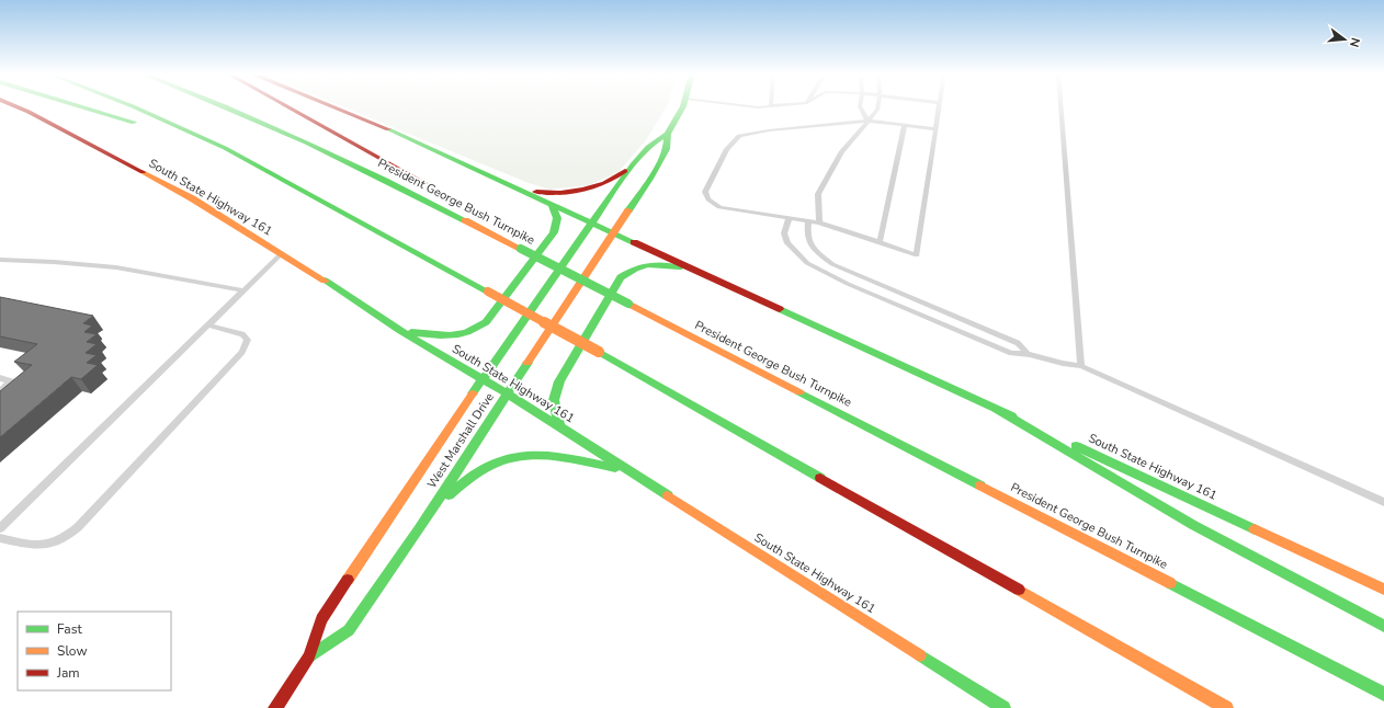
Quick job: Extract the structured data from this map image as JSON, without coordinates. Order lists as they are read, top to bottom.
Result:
{
  "streets": {
    "main road": ["South State Highway 161", "President George Bush Turnpike", "West Marshall Drive"]
  },
  "crossings": [
    ["South State Highway 161", "West Marshall Drive"]
  ],
  "legend": ["Fast", "Slow", "Jam"],
  "north": "right"
}
